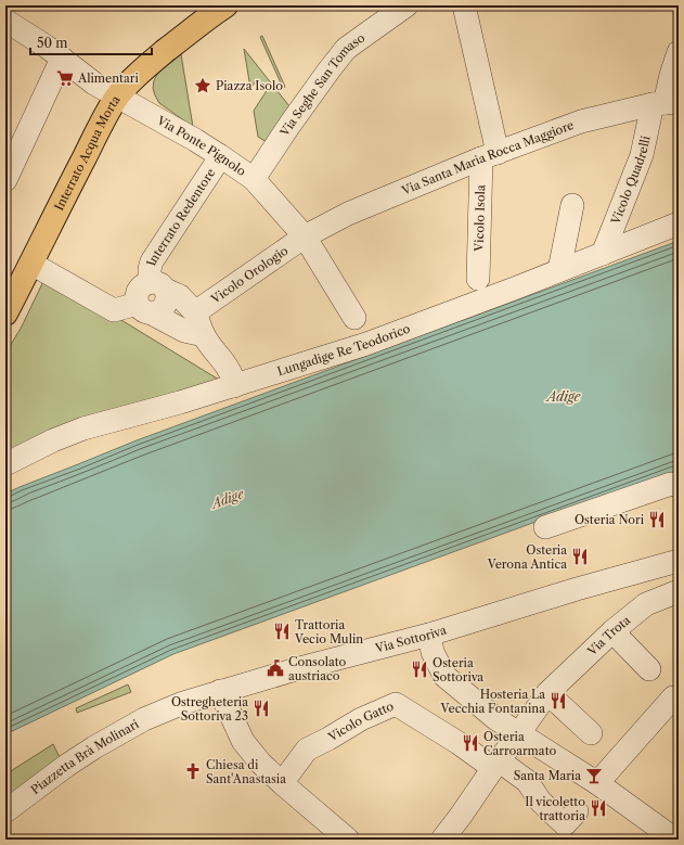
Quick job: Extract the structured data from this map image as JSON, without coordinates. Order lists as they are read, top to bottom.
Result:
{
  "streets": {
    "main road": ["Interrato Acqua Morta"],
    "street": [
      "Via Seghe San Tomaso",
      "Via Ponte Pignolo",
      "Via Santa Maria Rocca Maggiore",
      "Vicolo Quadrelli",
      "Interrato Redentore",
      "Vicolo Isola",
      "Vicolo Orologio",
      "Lungadige Re Teodorico",
      "Via Trota",
      "Via Sottoriva",
      "Vicolo Gatto",
      "Piazzetta Brà Molinari"
    ]
  },
  "crossings": [
    ["Via Seghe San Tomaso", "Via Ponte Pignolo"],
    ["Via Ponte Pignolo", "Interrato Acqua Morta"],
    ["Via Ponte Pignolo", "Via Santa Maria Rocca Maggiore"],
    ["Via Ponte Pignolo", "Interrato Redentore"],
    ["Via Ponte Pignolo", "Vicolo Orologio"],
    ["Via Santa Maria Rocca Maggiore", "Vicolo Quadrelli"],
    ["Via Santa Maria Rocca Maggiore", "Vicolo Isola"],
    ["Via Santa Maria Rocca Maggiore", "Vicolo Orologio"],
    ["Vicolo Quadrelli", "Lungadige Re Teodorico"],
    ["Via Trota", "Vicolo Gatto"],
    ["Via Sottoriva", "Piazzetta Brà Molinari"]
  ],
  "water": ["Adige"],
  "places": {
    "supermarket": ["Alimentari"],
    "place": ["Piazza Isolo"],
    "restaurant": [
      "Osteria Nori",
      "Osteria Verona Antica",
      "Trattoria Vecio Mulin",
      "Osteria Sottoriva",
      "Hosteria La Vecchia Fontanina",
      "Ostregheteria Sottoriva 23",
      "Osteria Carroarmato",
      "Il vicoletto trattoria"
    ],
    "public building": ["Consolato austriaco"],
    "church": ["Chiesa di Sant'Anastasia"],
    "bar": ["Santa Maria"]
  },
  "scale_bar": "50 m"
}
